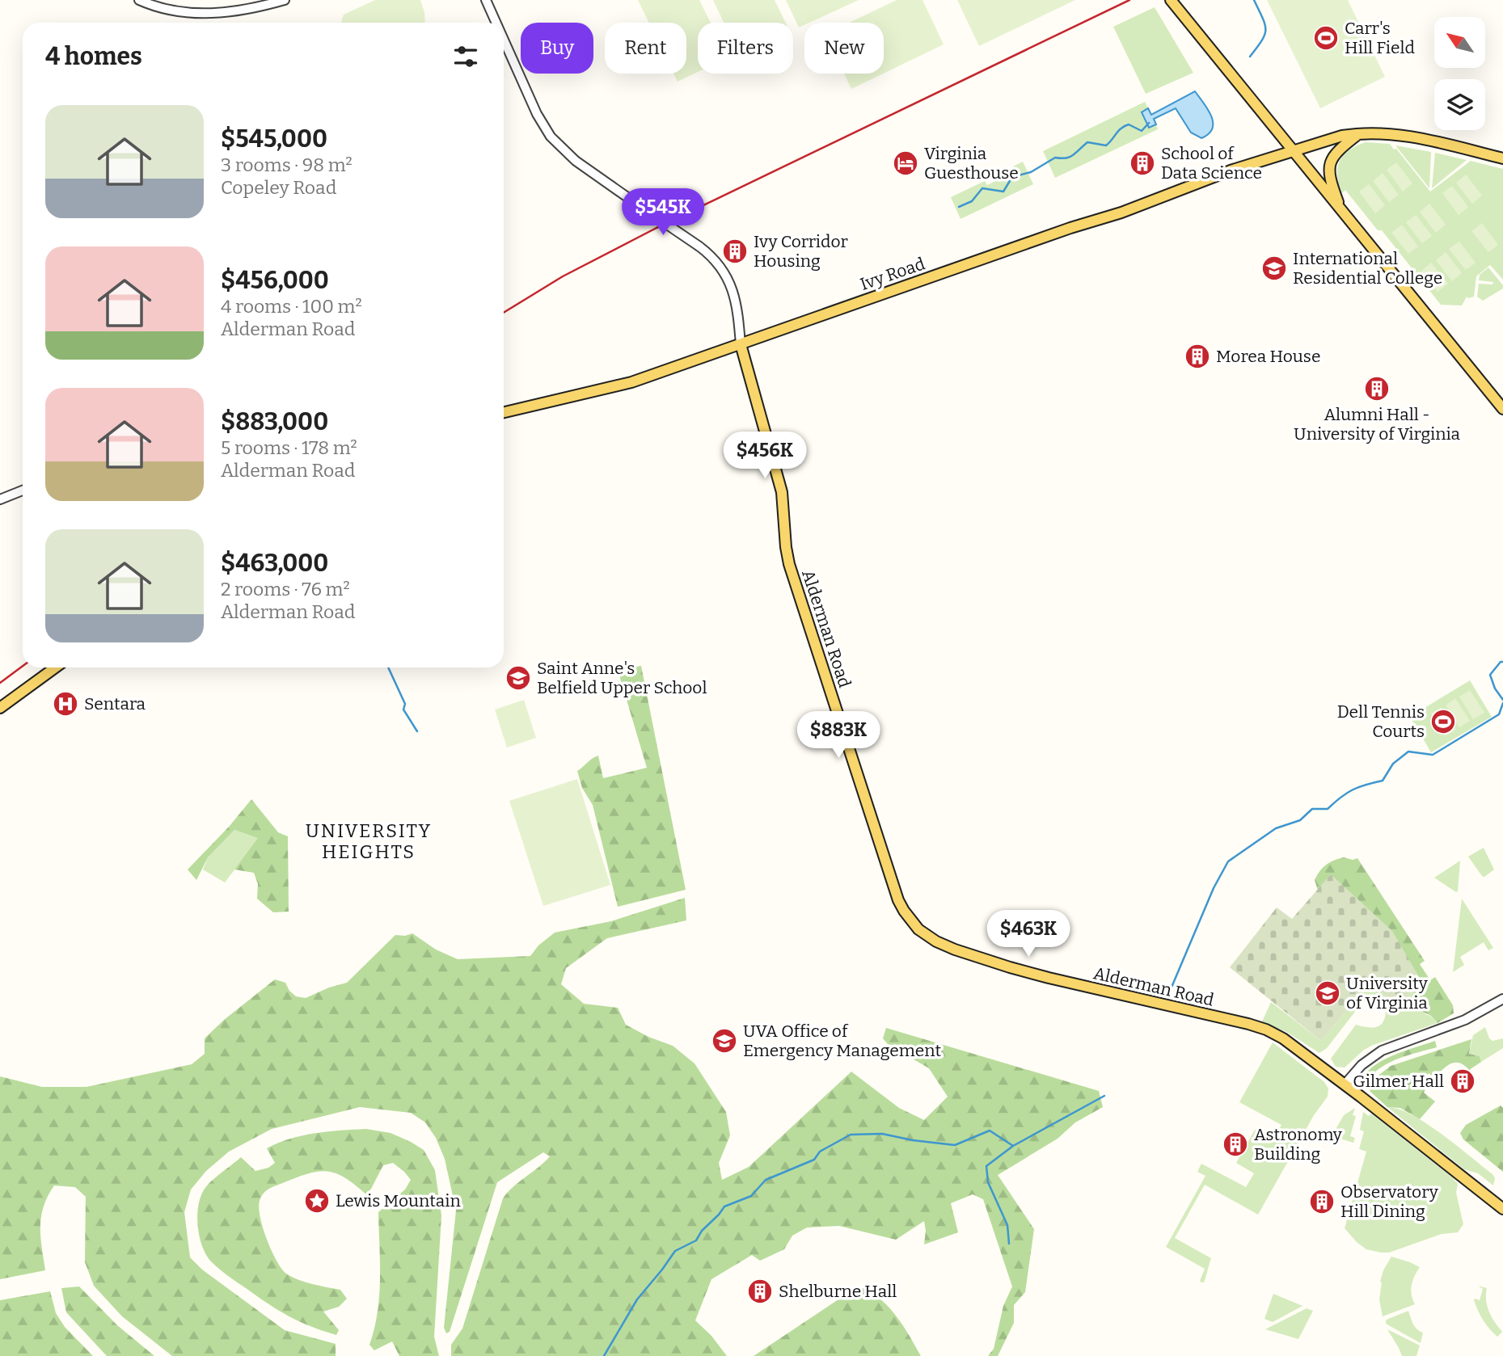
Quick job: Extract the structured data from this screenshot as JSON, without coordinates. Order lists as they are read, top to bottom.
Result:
{
  "streets": {
    "main road": ["Ivy Road", "Alderman Road"]
  },
  "crossings": [
    ["Ivy Road", "Alderman Road"]
  ],
  "districts": ["UNIVERSITY HEIGHTS"],
  "places": {
    "sports": ["Carr's Hill Field", "Dell Tennis Courts"],
    "hotel": ["Virginia Guesthouse"],
    "building": [
      "School of Data Science",
      "Ivy Corridor Housing",
      "Morea House",
      "Alumni Hall - University of Virginia",
      "Gilmer Hall",
      "Astronomy Building",
      "Observatory Hill Dining",
      "Shelburne Hall"
    ],
    "school or university": [
      "International Residential College",
      "Saint Anne's Belfield Upper School",
      "University of Virginia",
      "UVA Office of Emergency Management"
    ],
    "hospital": ["Sentara"],
    "place": ["Lewis Mountain"]
  },
  "north": "top left",
  "page": {
    "chip": [
      "Buy",
      "Rent",
      "Filters",
      "New"
    ],
    "heading": "4 homes",
    "list": [
      {
        "name": "$545,000",
        "note": "3 rooms · 98 m² · Copeley Road"
      },
      {
        "name": "$456,000",
        "note": "4 rooms · 100 m² · Alderman Road"
      },
      {
        "name": "$883,000",
        "note": "5 rooms · 178 m² · Alderman Road"
      },
      {
        "name": "$463,000",
        "note": "2 rooms · 76 m² · Alderman Road"
      }
    ],
    "price": [
      "$545K",
      "$456K",
      "$883K",
      "$463K"
    ]
  }
}
